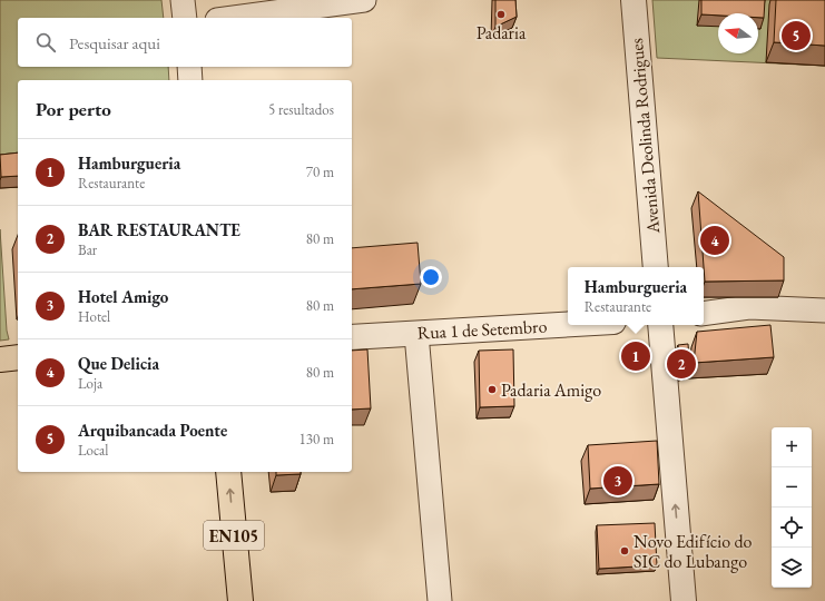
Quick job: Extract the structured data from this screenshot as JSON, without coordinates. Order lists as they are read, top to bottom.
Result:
{
  "streets": {
    "main road": ["EN105"],
    "street": ["Avenida Deolinda Rodrigues", "Rua 1 de Setembro"]
  },
  "places": ["Padaria", "Padaria Amigo", "Novo Edifício do SIC do Lubango"],
  "north": "left",
  "page": {
    "search": "Pesquisar aqui",
    "pins": [
      "5",
      "4",
      "1",
      "2",
      "3"
    ],
    "heading": ["Por perto", "5 resultados"],
    "list": [
      {
        "mark": "1",
        "name": "Hamburgueria",
        "note": "Restaurante",
        "value": "70 m"
      },
      {
        "mark": "2",
        "name": "BAR RESTAURANTE",
        "note": "Bar",
        "value": "80 m"
      },
      {
        "mark": "3",
        "name": "Hotel Amigo",
        "note": "Hotel",
        "value": "80 m"
      },
      {
        "mark": "4",
        "name": "Que Delicia",
        "note": "Loja",
        "value": "80 m"
      },
      {
        "mark": "5",
        "name": "Arquibancada Poente",
        "note": "Local",
        "value": "130 m"
      }
    ],
    "popup": ["Hamburgueria", "Restaurante"],
    "map_buttons": ["+", "−"]
  }
}
